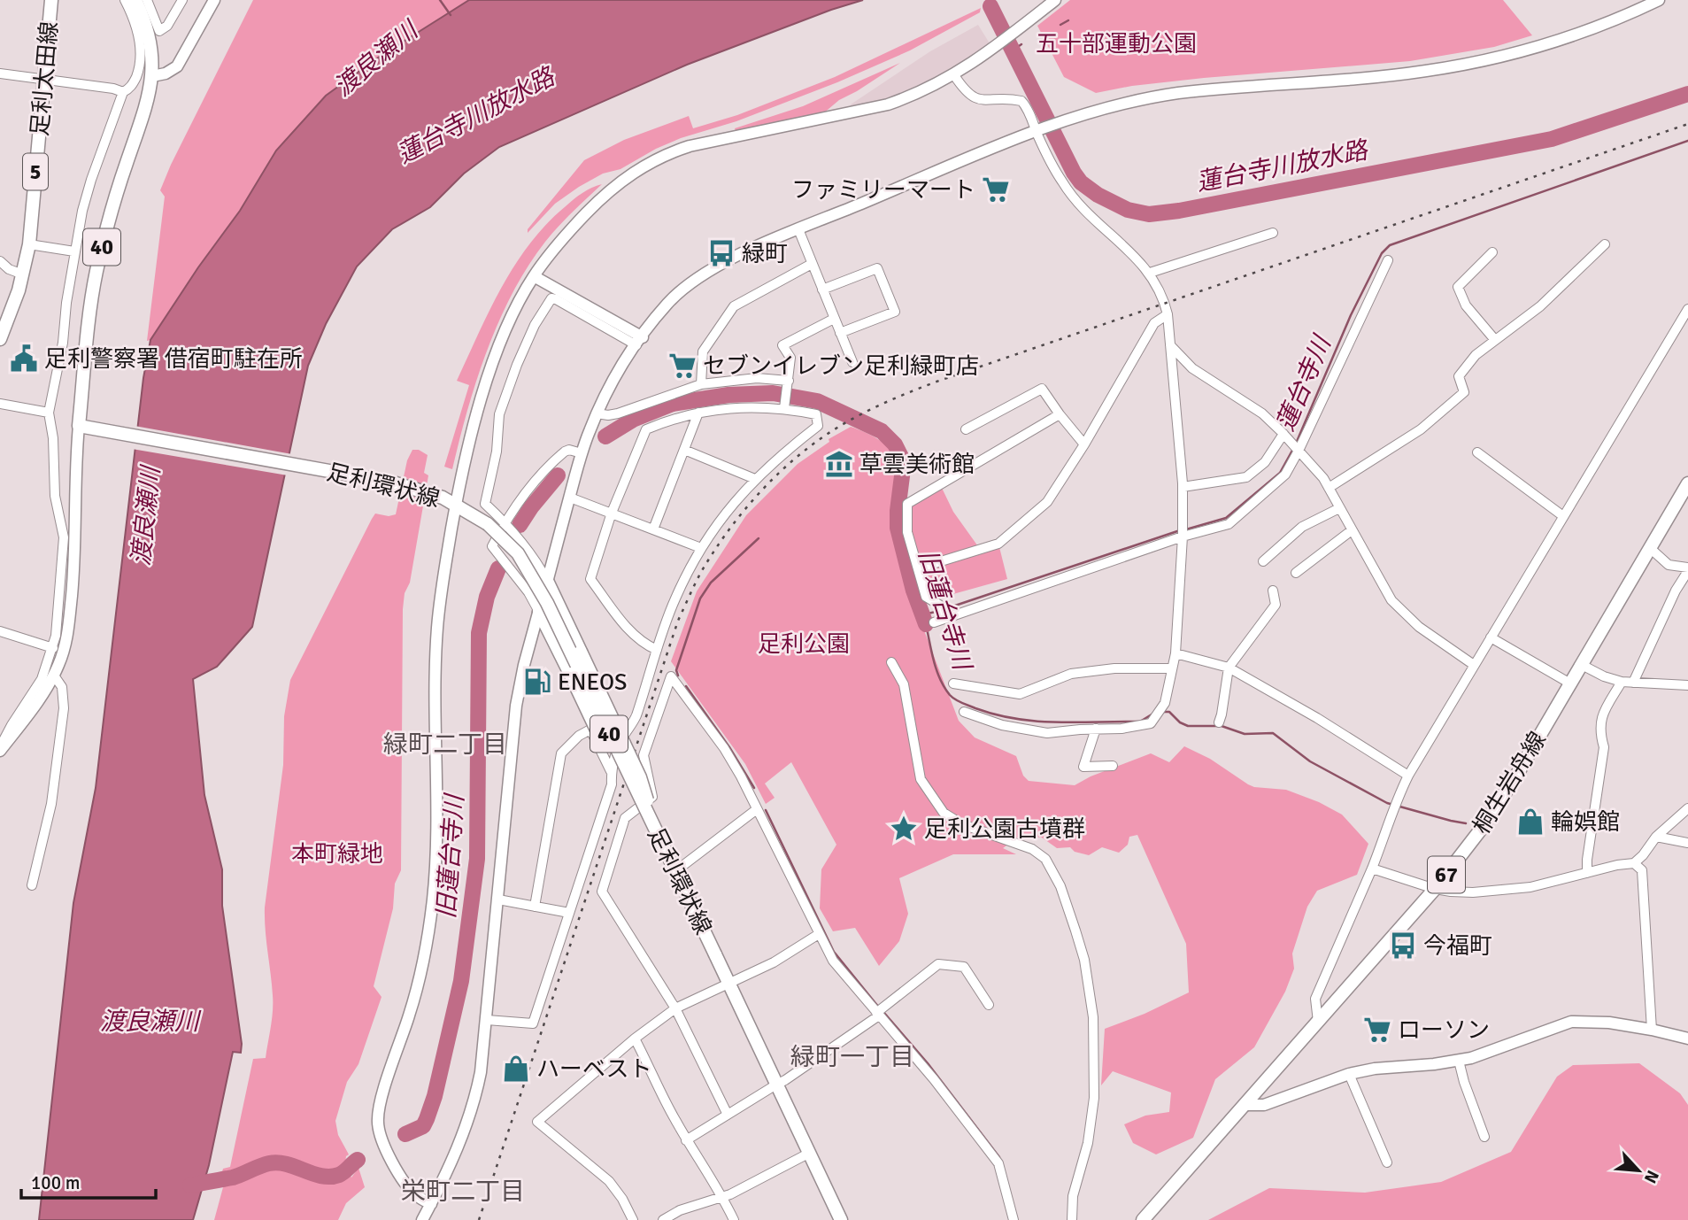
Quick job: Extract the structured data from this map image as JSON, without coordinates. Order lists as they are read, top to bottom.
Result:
{
  "streets": {
    "main road": [
      "足利太田線",
      "5",
      "40",
      "足利環状線",
      "桐生岩舟線",
      "67"
    ]
  },
  "crossings": [
    ["40", "足利環状線"]
  ],
  "districts": ["緑町二丁目", "緑町一丁目", "栄町二丁目"],
  "water": [
    "渡良瀬川",
    "蓮台寺川放水路",
    "蓮台寺川",
    "旧蓮台寺川"
  ],
  "parks": ["五十部運動公園", "足利公園", "本町緑地"],
  "places": {
    "supermarket": ["ファミリーマート", "セブンイレブン足利緑町店", "ローソン"],
    "bus stop": ["緑町", "今福町"],
    "public building": ["足利警察署 借宿町駐在所"],
    "museum": ["草雲美術館"],
    "fuel station": ["ENEOS"],
    "shop": ["輪娯館", "ハーベスト"],
    "place": ["足利公園古墳群"]
  },
  "scale_bar": "100 m",
  "north": "bottom right"
}
